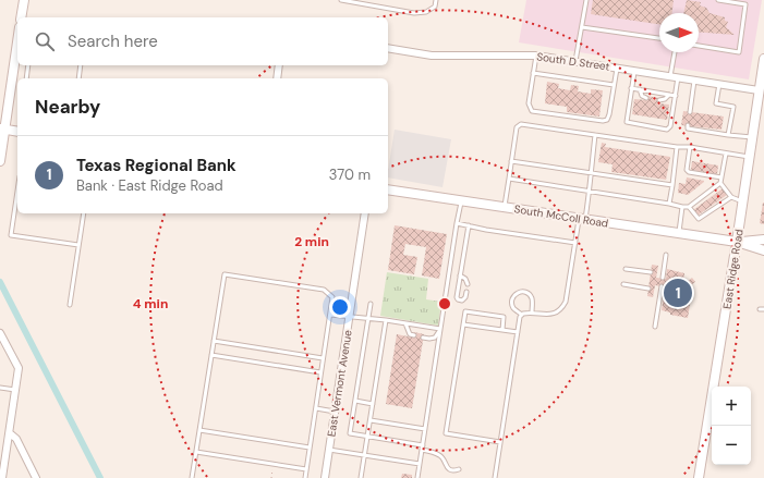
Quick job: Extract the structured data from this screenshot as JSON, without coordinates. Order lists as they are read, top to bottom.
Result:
{
  "streets": {
    "street": [
      "South D Street",
      "South McColl Road",
      "East Ridge Road",
      "East Vermont Avenue"
    ]
  },
  "crossings": [
    ["South D Street", "East Ridge Road"],
    ["South McColl Road", "East Ridge Road"]
  ],
  "north": "right",
  "page": {
    "search": "Search here",
    "heading": "Nearby",
    "list": [
      {
        "mark": "1",
        "name": "Texas Regional Bank",
        "note": "Bank · East Ridge Road",
        "value": "370 m"
      }
    ],
    "pins": "1",
    "map_buttons": ["+", "−"]
  },
  "rings": ["2 min", "4 min"]
}
